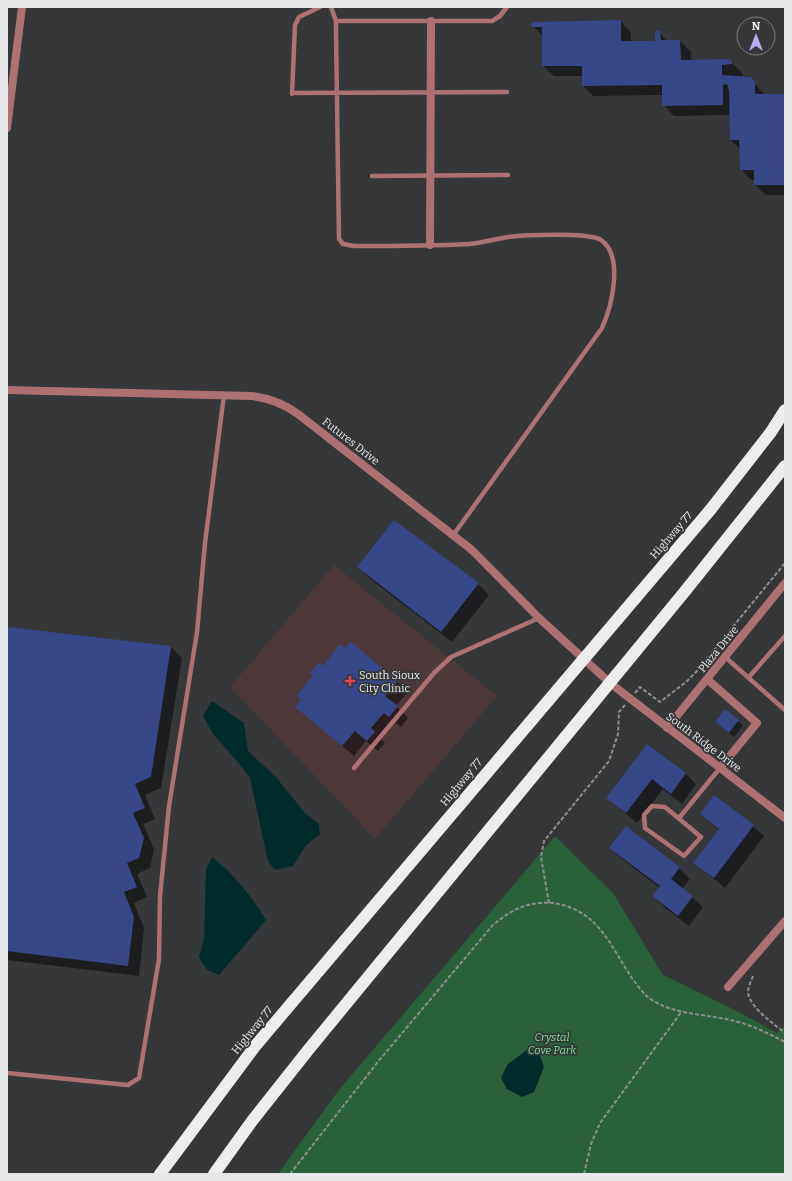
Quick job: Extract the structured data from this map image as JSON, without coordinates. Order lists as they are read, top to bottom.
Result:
{
  "streets": {
    "highway": ["Highway 77"],
    "street": ["Futures Drive", "Plaza Drive", "South Ridge Drive"]
  },
  "crossings": [
    ["Futures Drive", "Highway 77"],
    ["Futures Drive", "South Ridge Drive"],
    ["Plaza Drive", "South Ridge Drive"]
  ],
  "parks": ["Crystal Cove Park"],
  "places": {
    "health": ["South Sioux City Clinic"]
  },
  "north": "top"
}
